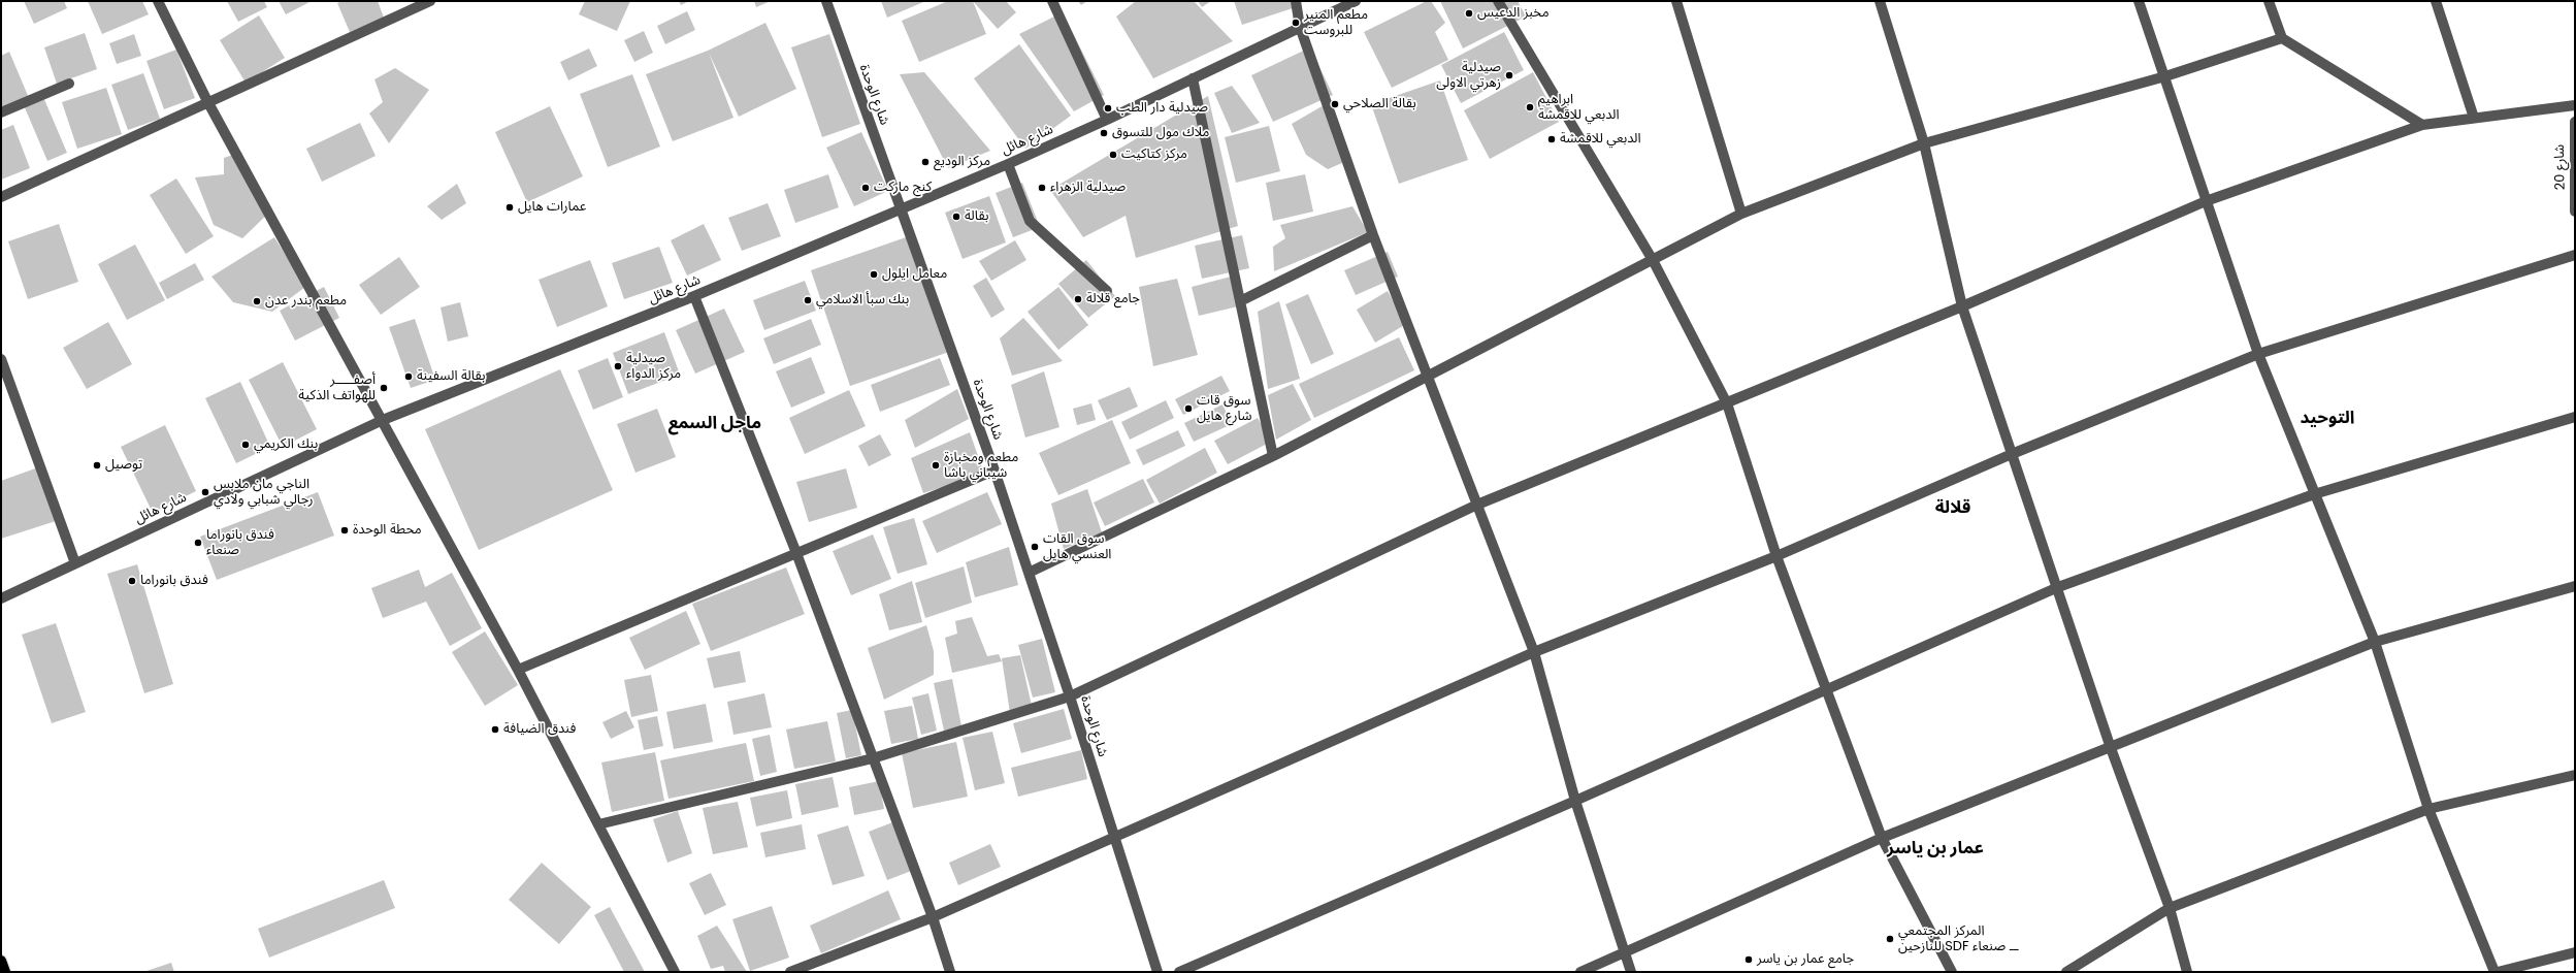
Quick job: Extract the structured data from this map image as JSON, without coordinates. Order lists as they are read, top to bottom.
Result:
{
  "streets": {
    "street": ["شارع الوحدة", "شارع هائل", "شارع 20"]
  },
  "crossings": [
    ["شارع الوحدة", "شارع هائل"]
  ],
  "districts": [
    "التوحيد",
    "ماجل السمع",
    "قلالة",
    "عمار بن ياسر"
  ],
  "places": [
    "مخبز الدعيس",
    "مطعم المنير للبروست",
    "صيدلية زهرتي الاولى",
    "بقالة الصلاحي",
    "ابراهيم الدبعي للاقمشة",
    "صيدلية دار الطب",
    "ملاك مول للتسوق",
    "الدبعي للاقمشة",
    "مركز كتاكيت",
    "مركز الوديع",
    "كنج ماركت",
    "صيدلية الزهراء",
    "عمارات هايل",
    "بقالة",
    "معامل ايلول",
    "جامع قلالة",
    "بنك سبأ الاسلامي",
    "مطعم بندر عدن",
    "صيدلية مركز الدواء",
    "بقالة السفينة",
    "أصفـــــر للهواتف الذكية",
    "سوق قات شارع هايل",
    "بنك الكريمي",
    "توصيل",
    "مطعم ومخبازة شيباني باشا",
    "الناجي مان ملابس رجالي شبابي ولادي",
    "محطة الوحدة",
    "فندق بانوراما صنعاء",
    "سوق القات العنسي هايل",
    "فندق بانوراما",
    "فندق الضيافة",
    "المركز المجتمعي للنازحين SDF ــ صنعاء",
    "جامع عمار بن ياسر"
  ]
}
